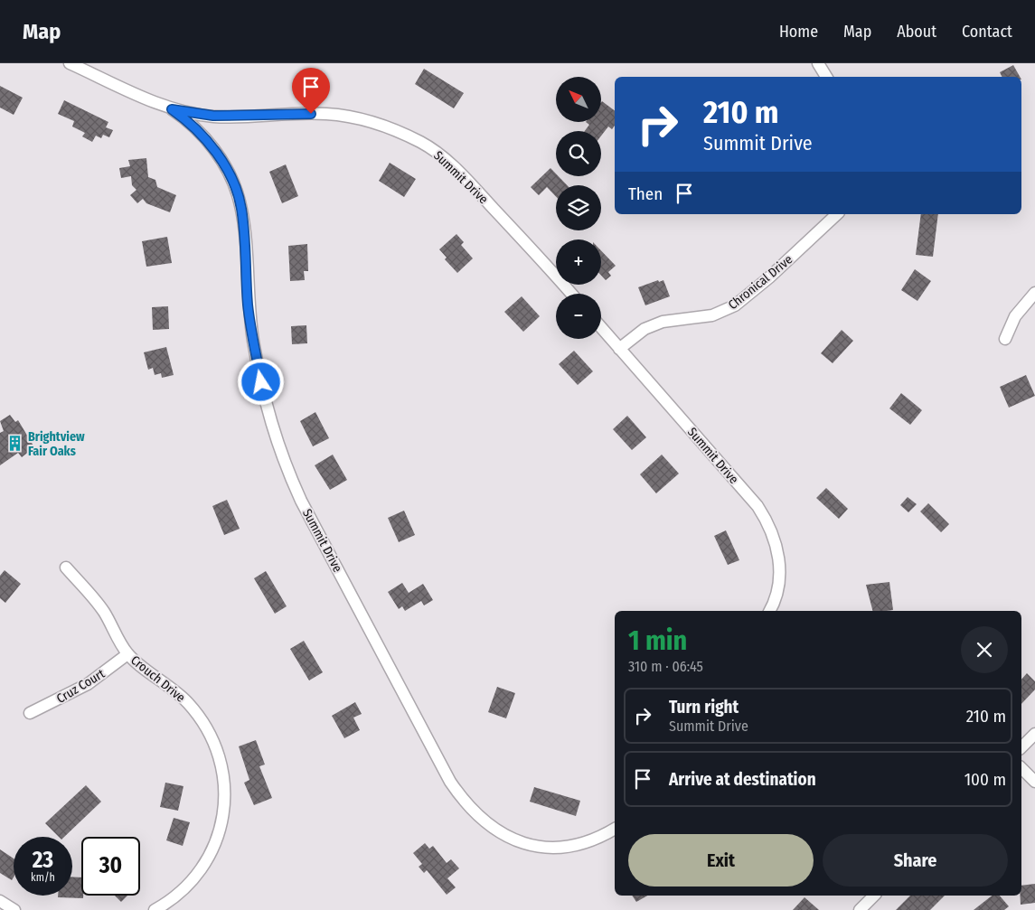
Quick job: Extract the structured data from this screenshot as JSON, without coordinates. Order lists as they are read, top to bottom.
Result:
{
  "streets": {
    "street": [
      "Summit Drive",
      "Chronical Drive",
      "Crouch Drive",
      "Cruz Court"
    ]
  },
  "crossings": [
    ["Summit Drive", "Chronical Drive"],
    ["Crouch Drive", "Cruz Court"]
  ],
  "places": {
    "building": ["Brightview Fair Oaks"]
  },
  "north": "top left",
  "page": {
    "header": "Map",
    "nav": [
      "Home",
      "Map",
      "About",
      "Contact"
    ],
    "map_buttons": ["+", "−"],
    "turn": ["210 m", "Summit Drive"],
    "then": "Then",
    "heading": ["1 min", "310 m · 06:45"],
    "list": [
      {
        "name": "Turn right",
        "note": "Summit Drive",
        "value": "210 m"
      },
      {
        "name": "Arrive at destination",
        "value": "100 m"
      }
    ],
    "buttons": ["Exit", "Share"],
    "speed": "23 km/h",
    "limit": "30"
  }
}
